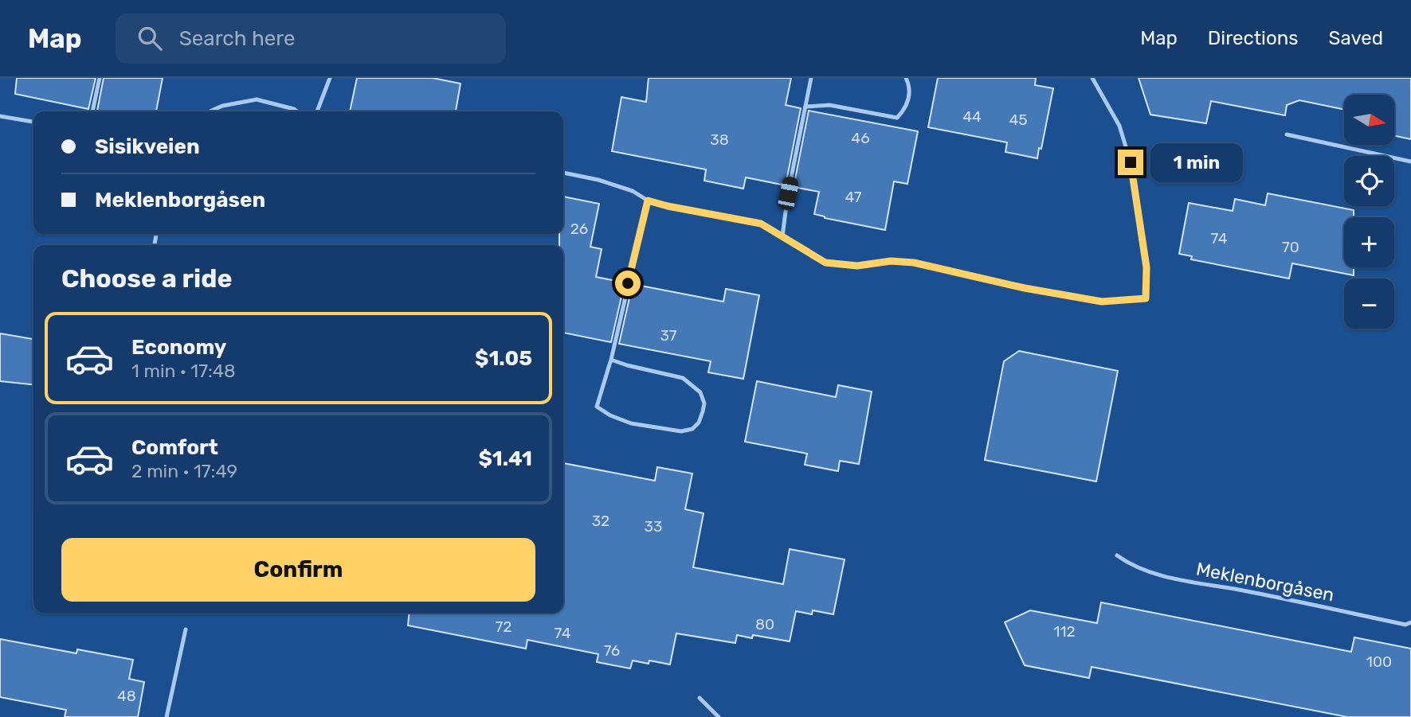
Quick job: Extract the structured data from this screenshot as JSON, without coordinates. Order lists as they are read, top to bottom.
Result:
{
  "streets": {
    "lane": ["Meklenborgåsen"]
  },
  "house_numbers": [
    "44",
    "45",
    "46",
    "38",
    "47",
    "26",
    "74",
    "70",
    "37",
    "32",
    "33",
    "80",
    "72",
    "112",
    "74",
    "76",
    "100",
    "48"
  ],
  "north": "right",
  "page": {
    "header": "Map",
    "search": "Search here",
    "nav": ["Map", "Directions", "Saved"],
    "map_buttons": ["+", "−"],
    "banner": ["Sisikveien", "Meklenborgåsen"],
    "bubble": "1 min",
    "heading": "Choose a ride",
    "list": [
      {
        "name": "Economy",
        "note": "1 min · 17:48",
        "value": "$1.05"
      },
      {
        "name": "Comfort",
        "note": "2 min · 17:49",
        "value": "$1.41"
      }
    ],
    "buttons": "Confirm"
  }
}
